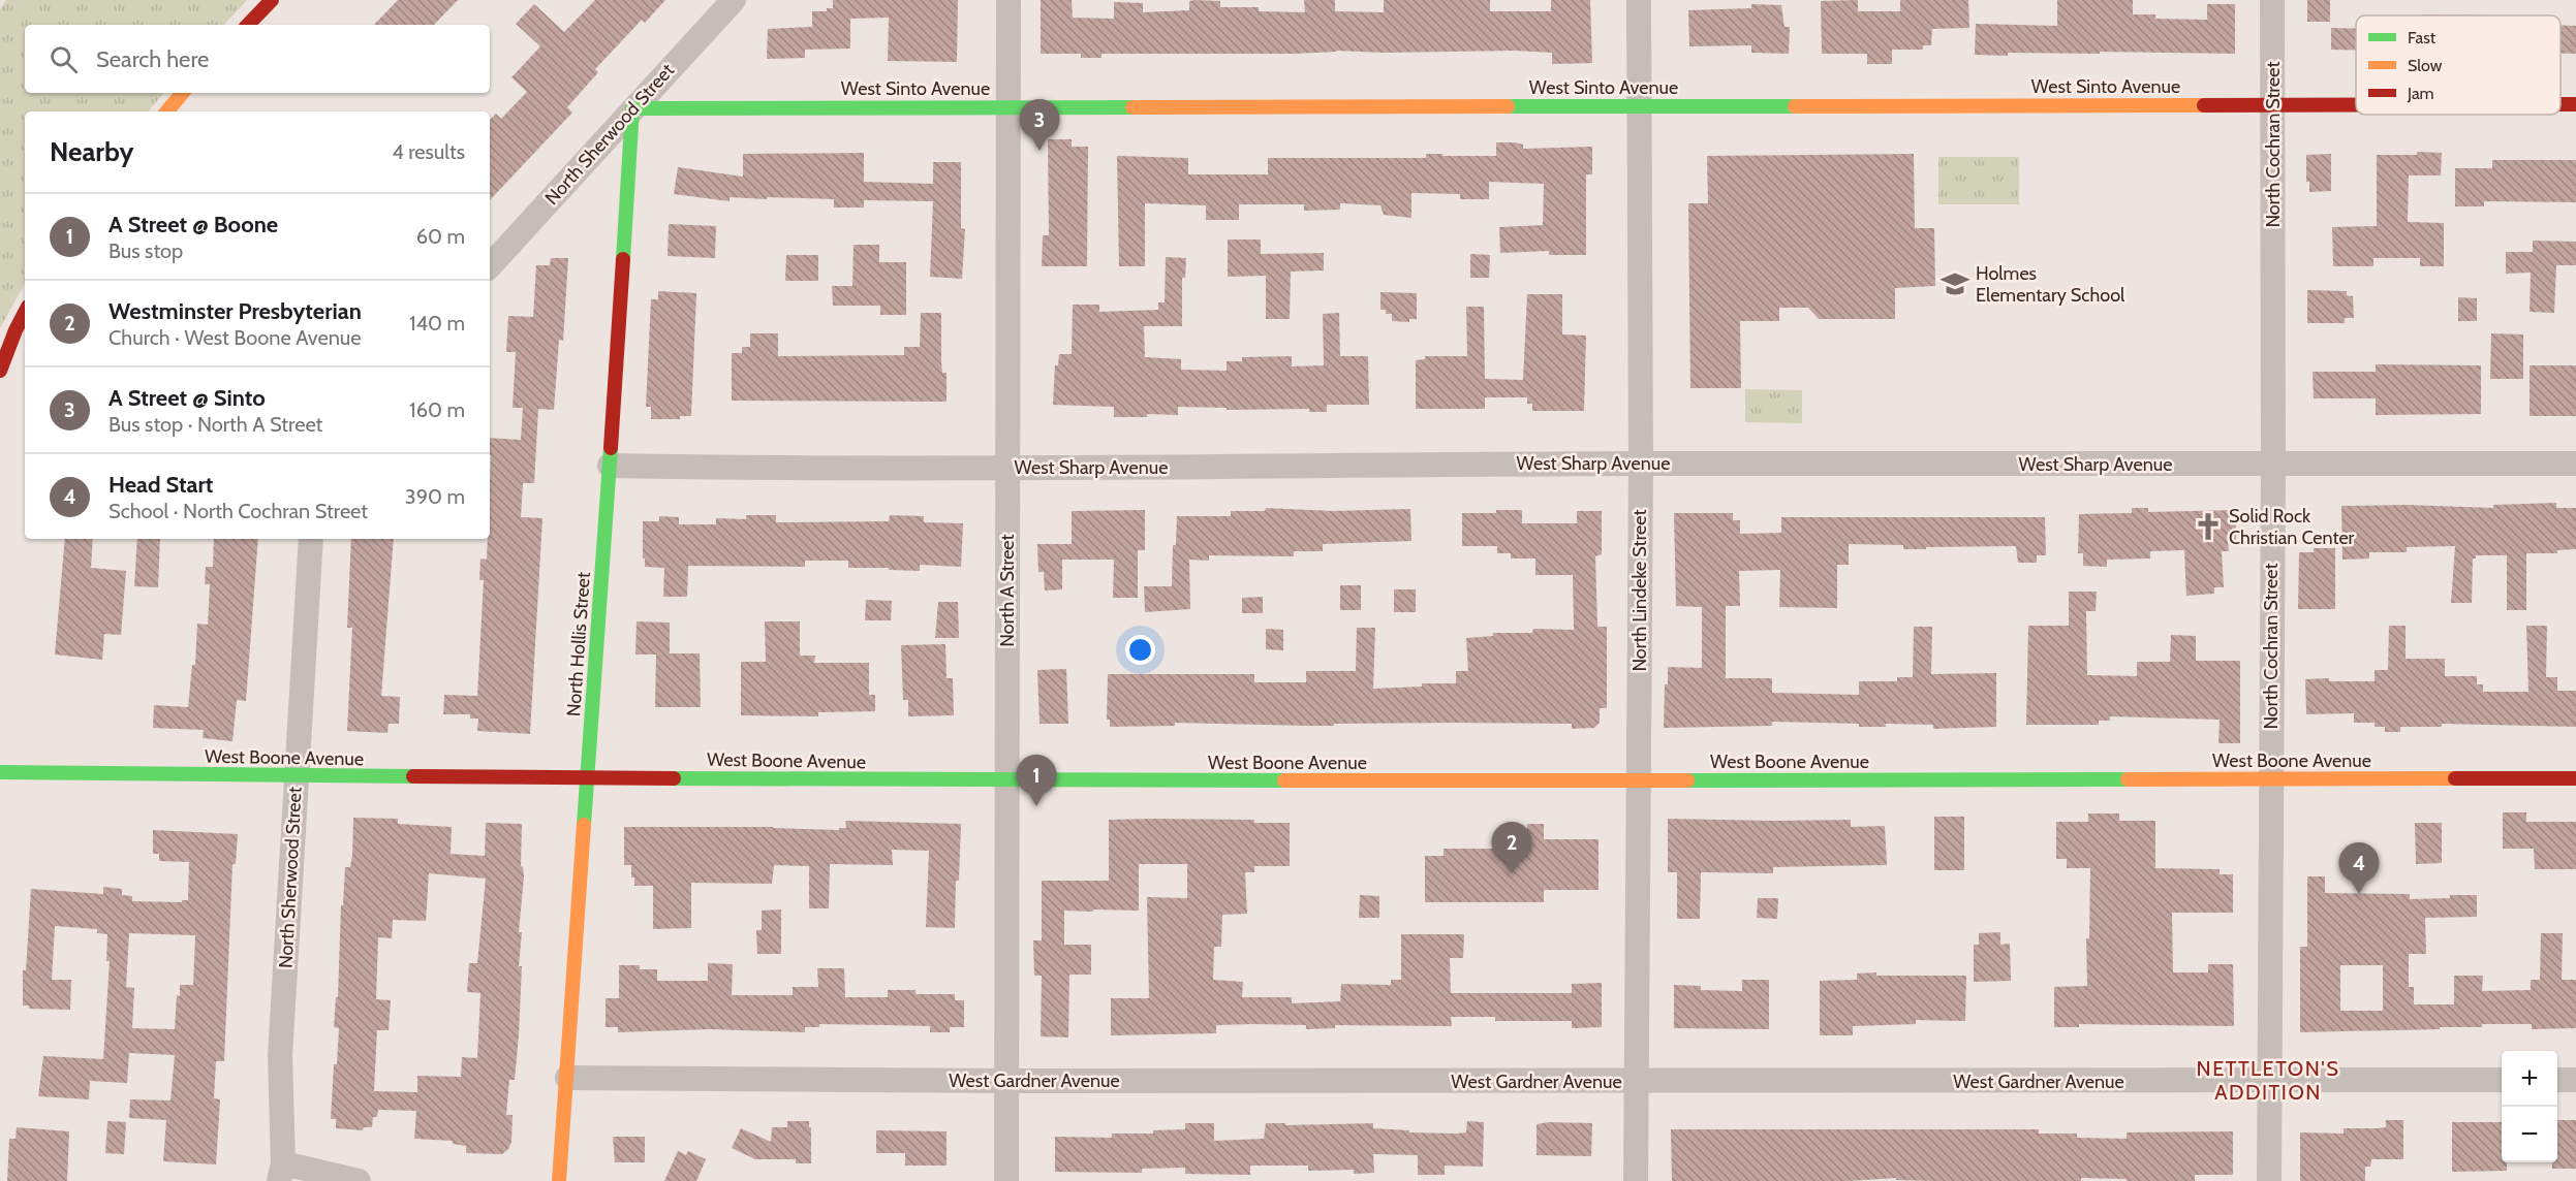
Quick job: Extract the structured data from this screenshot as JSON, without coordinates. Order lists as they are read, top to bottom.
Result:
{
  "streets": {
    "street": [
      "West Sinto Avenue",
      "North Sherwood Street",
      "North Cochran Street",
      "West Sharp Avenue",
      "North A Street",
      "North Lindeke Street",
      "North Hollis Street",
      "West Boone Avenue",
      "West Gardner Avenue"
    ]
  },
  "crossings": [
    ["West Sinto Avenue", "North Sherwood Street"],
    ["West Sinto Avenue", "North Cochran Street"],
    ["West Sinto Avenue", "North A Street"],
    ["West Sinto Avenue", "North Lindeke Street"],
    ["West Sinto Avenue", "North Hollis Street"],
    ["North Sherwood Street", "North Hollis Street"],
    ["North Sherwood Street", "West Boone Avenue"],
    ["North Cochran Street", "West Sharp Avenue"],
    ["North Cochran Street", "West Boone Avenue"],
    ["North Cochran Street", "West Gardner Avenue"],
    ["West Sharp Avenue", "North A Street"],
    ["West Sharp Avenue", "North Lindeke Street"],
    ["West Sharp Avenue", "North Hollis Street"],
    ["North A Street", "West Boone Avenue"],
    ["North A Street", "West Gardner Avenue"],
    ["North Lindeke Street", "West Boone Avenue"],
    ["North Lindeke Street", "West Gardner Avenue"],
    ["North Hollis Street", "West Boone Avenue"],
    ["North Hollis Street", "West Gardner Avenue"]
  ],
  "districts": ["NETTLETON'S ADDITION"],
  "places": {
    "school or university": ["Holmes Elementary School"],
    "church": ["Solid Rock Christian Center"]
  },
  "legend": ["Fast", "Slow", "Jam"],
  "page": {
    "search": "Search here",
    "pins": [
      "3",
      "1",
      "2",
      "4"
    ],
    "heading": ["Nearby", "4 results"],
    "list": [
      {
        "mark": "1",
        "name": "A Street @ Boone",
        "note": "Bus stop",
        "value": "60 m"
      },
      {
        "mark": "2",
        "name": "Westminster Presbyterian",
        "note": "Church · West Boone Avenue",
        "value": "140 m"
      },
      {
        "mark": "3",
        "name": "A Street @ Sinto",
        "note": "Bus stop · North A Street",
        "value": "160 m"
      },
      {
        "mark": "4",
        "name": "Head Start",
        "note": "School · North Cochran Street",
        "value": "390 m"
      }
    ],
    "map_buttons": ["+", "−"]
  }
}
